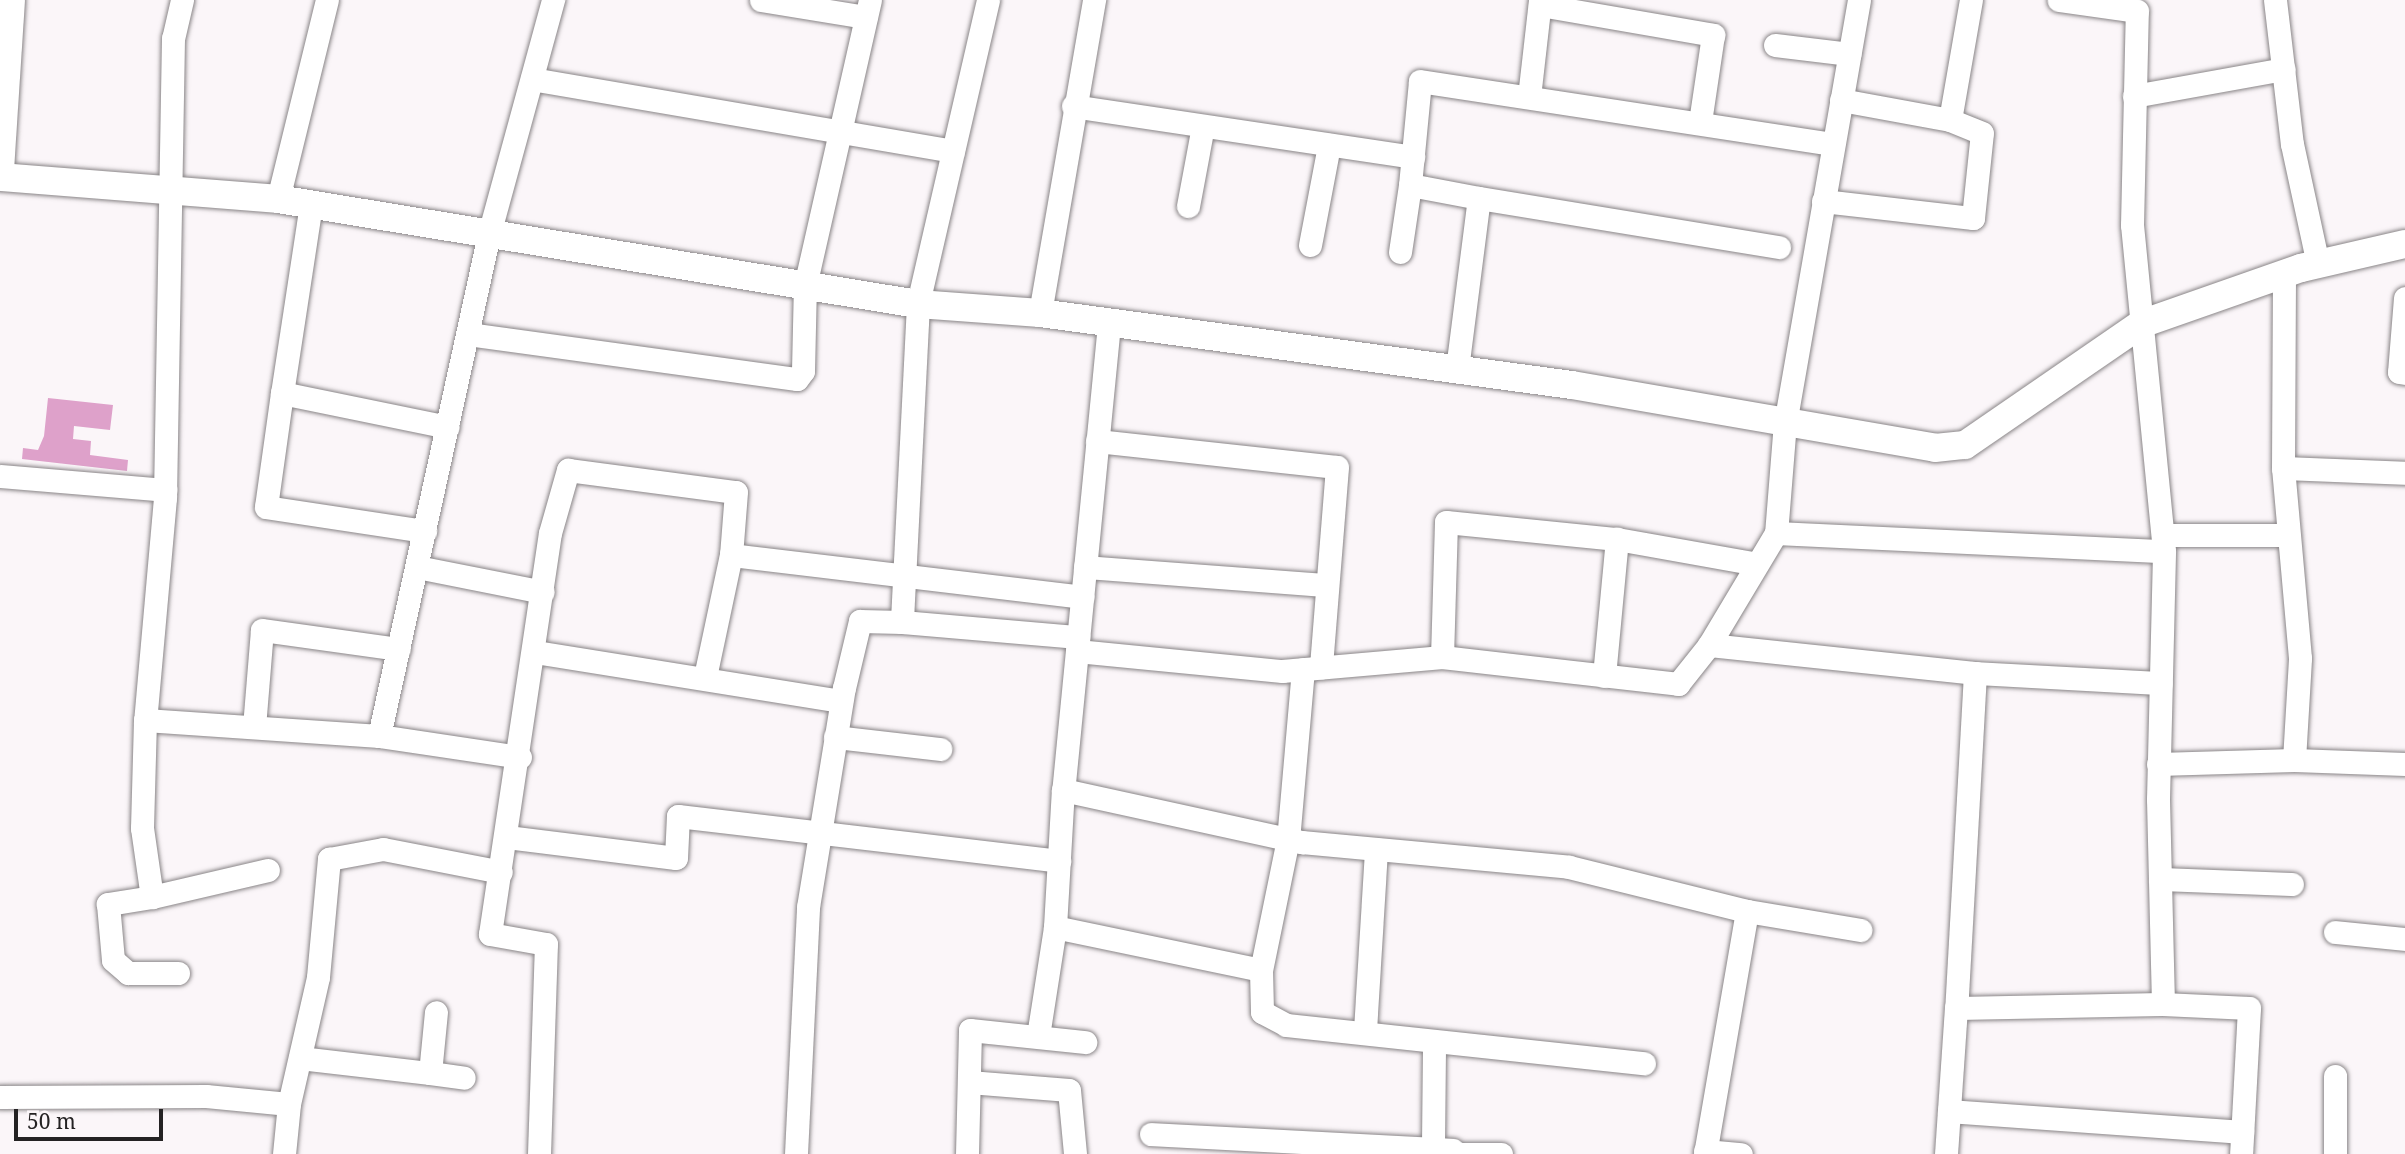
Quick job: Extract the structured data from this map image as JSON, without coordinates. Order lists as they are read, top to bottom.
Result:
{
  "scale_bar": "50 m"
}
